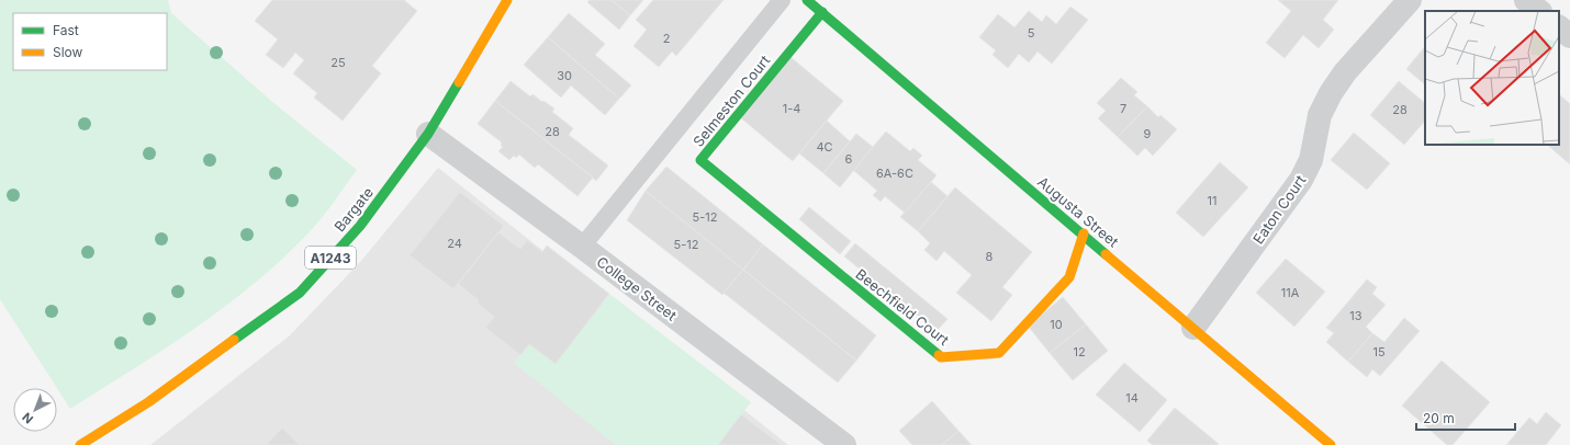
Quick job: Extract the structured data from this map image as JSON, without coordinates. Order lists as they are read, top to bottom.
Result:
{
  "streets": {
    "street": [
      "Selmeston Court",
      "Bargate",
      "Eaton Court",
      "Augusta Street",
      "A1243",
      "College Street",
      "Beechfield Court"
    ]
  },
  "crossings": [
    ["Selmeston Court", "Augusta Street"],
    ["Selmeston Court", "Beechfield Court"],
    ["Bargate", "College Street"],
    ["Eaton Court", "Augusta Street"],
    ["Augusta Street", "Beechfield Court"]
  ],
  "house_numbers": [
    "5",
    "2",
    "25",
    "30",
    "1-4",
    "7",
    "28",
    "28",
    "9",
    "4C",
    "6",
    "6A-6C",
    "11",
    "5-12",
    "24",
    "5-12",
    "8",
    "11A",
    "13",
    "10",
    "12",
    "15",
    "14"
  ],
  "legend": ["Fast", "Slow"],
  "scale_bar": "20 m",
  "north": "bottom left"
}
